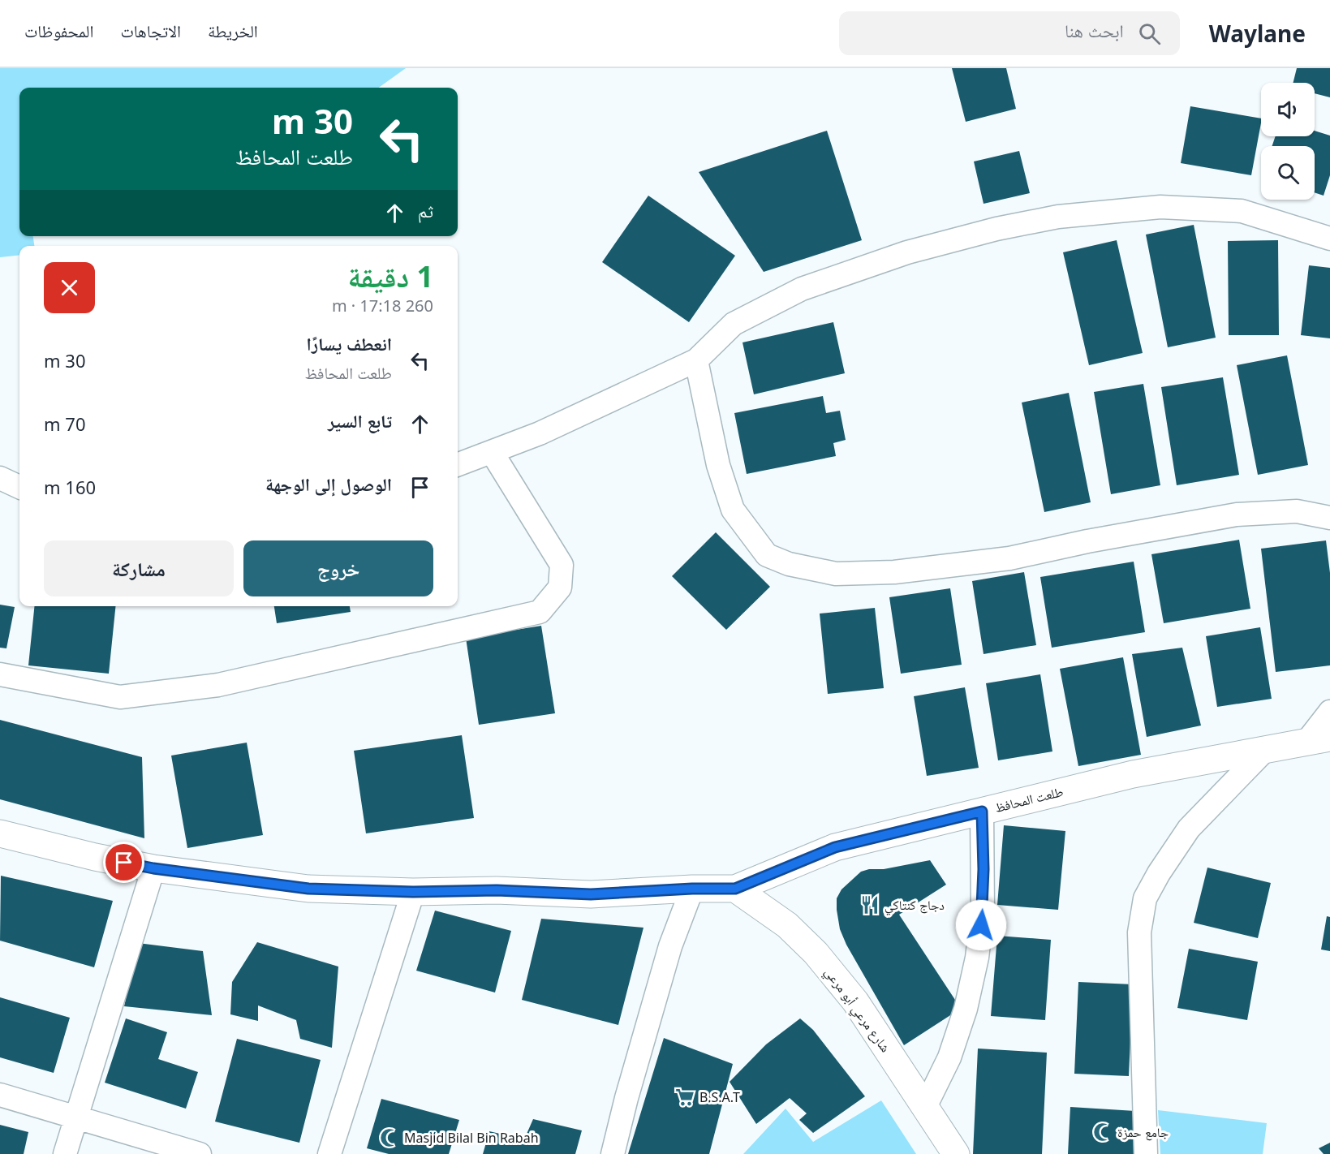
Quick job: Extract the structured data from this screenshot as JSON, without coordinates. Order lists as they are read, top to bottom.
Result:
{
  "streets": {
    "main road": ["طلعت المحافظ", "شارع مرعي أبو مرعي"]
  },
  "crossings": [
    ["طلعت المحافظ", "شارع مرعي أبو مرعي"]
  ],
  "places": {
    "restaurant": ["دجاج كنتاكي"],
    "supermarket": ["B.S.A.T"],
    "mosque": ["جامع حمزة", "Masjid Bilal Bin Rabah"]
  },
  "page": {
    "header": "Waylane",
    "search": "ابحث هنا",
    "nav": ["الخريطة", "الاتجاهات", "المحفوظات"],
    "turn": ["30 m", "طلعت المحافظ"],
    "then": "ثم",
    "heading": ["1 دقيقة", "260 m · 17:18"],
    "list": [
      {
        "name": "انعطف يسارًا",
        "note": "طلعت المحافظ",
        "value": "30 m"
      },
      {
        "name": "تابع السير",
        "value": "70 m"
      },
      {
        "name": "الوصول إلى الوجهة",
        "value": "160 m"
      }
    ],
    "buttons": ["خروج", "مشاركة"]
  }
}
